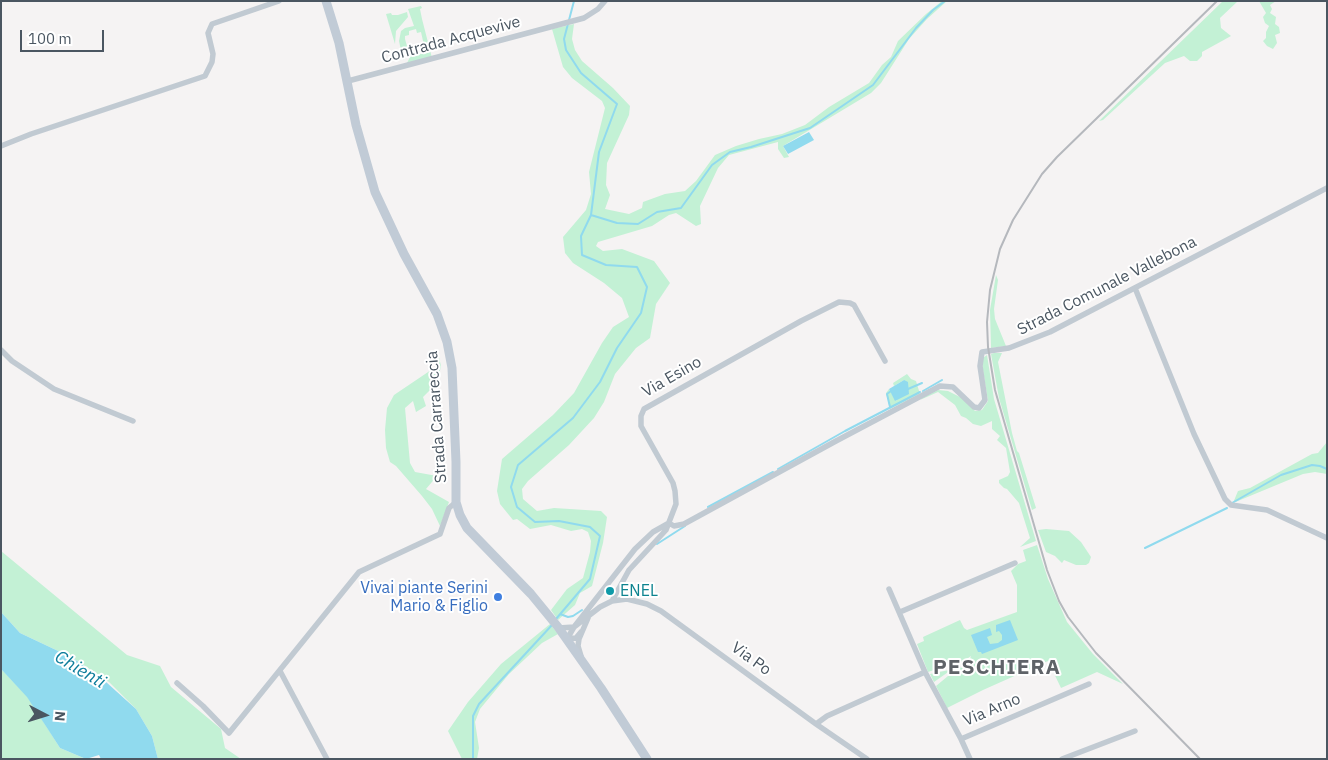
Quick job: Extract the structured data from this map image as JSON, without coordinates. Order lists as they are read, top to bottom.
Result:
{
  "streets": {
    "main road": ["Strada Carrareccia"],
    "street": [
      "Contrada Acquevive",
      "Strada Comunale Vallebona",
      "Via Esino",
      "Via Po",
      "Via Arno"
    ]
  },
  "crossings": [
    ["Contrada Acquevive", "Strada Carrareccia"],
    ["Strada Comunale Vallebona", "Via Esino"]
  ],
  "districts": ["PESCHIERA"],
  "water": ["Chienti"],
  "places": ["ENEL", "Vivai piante Serini Mario & Figlio"],
  "scale_bar": "100 m",
  "north": "right"
}
